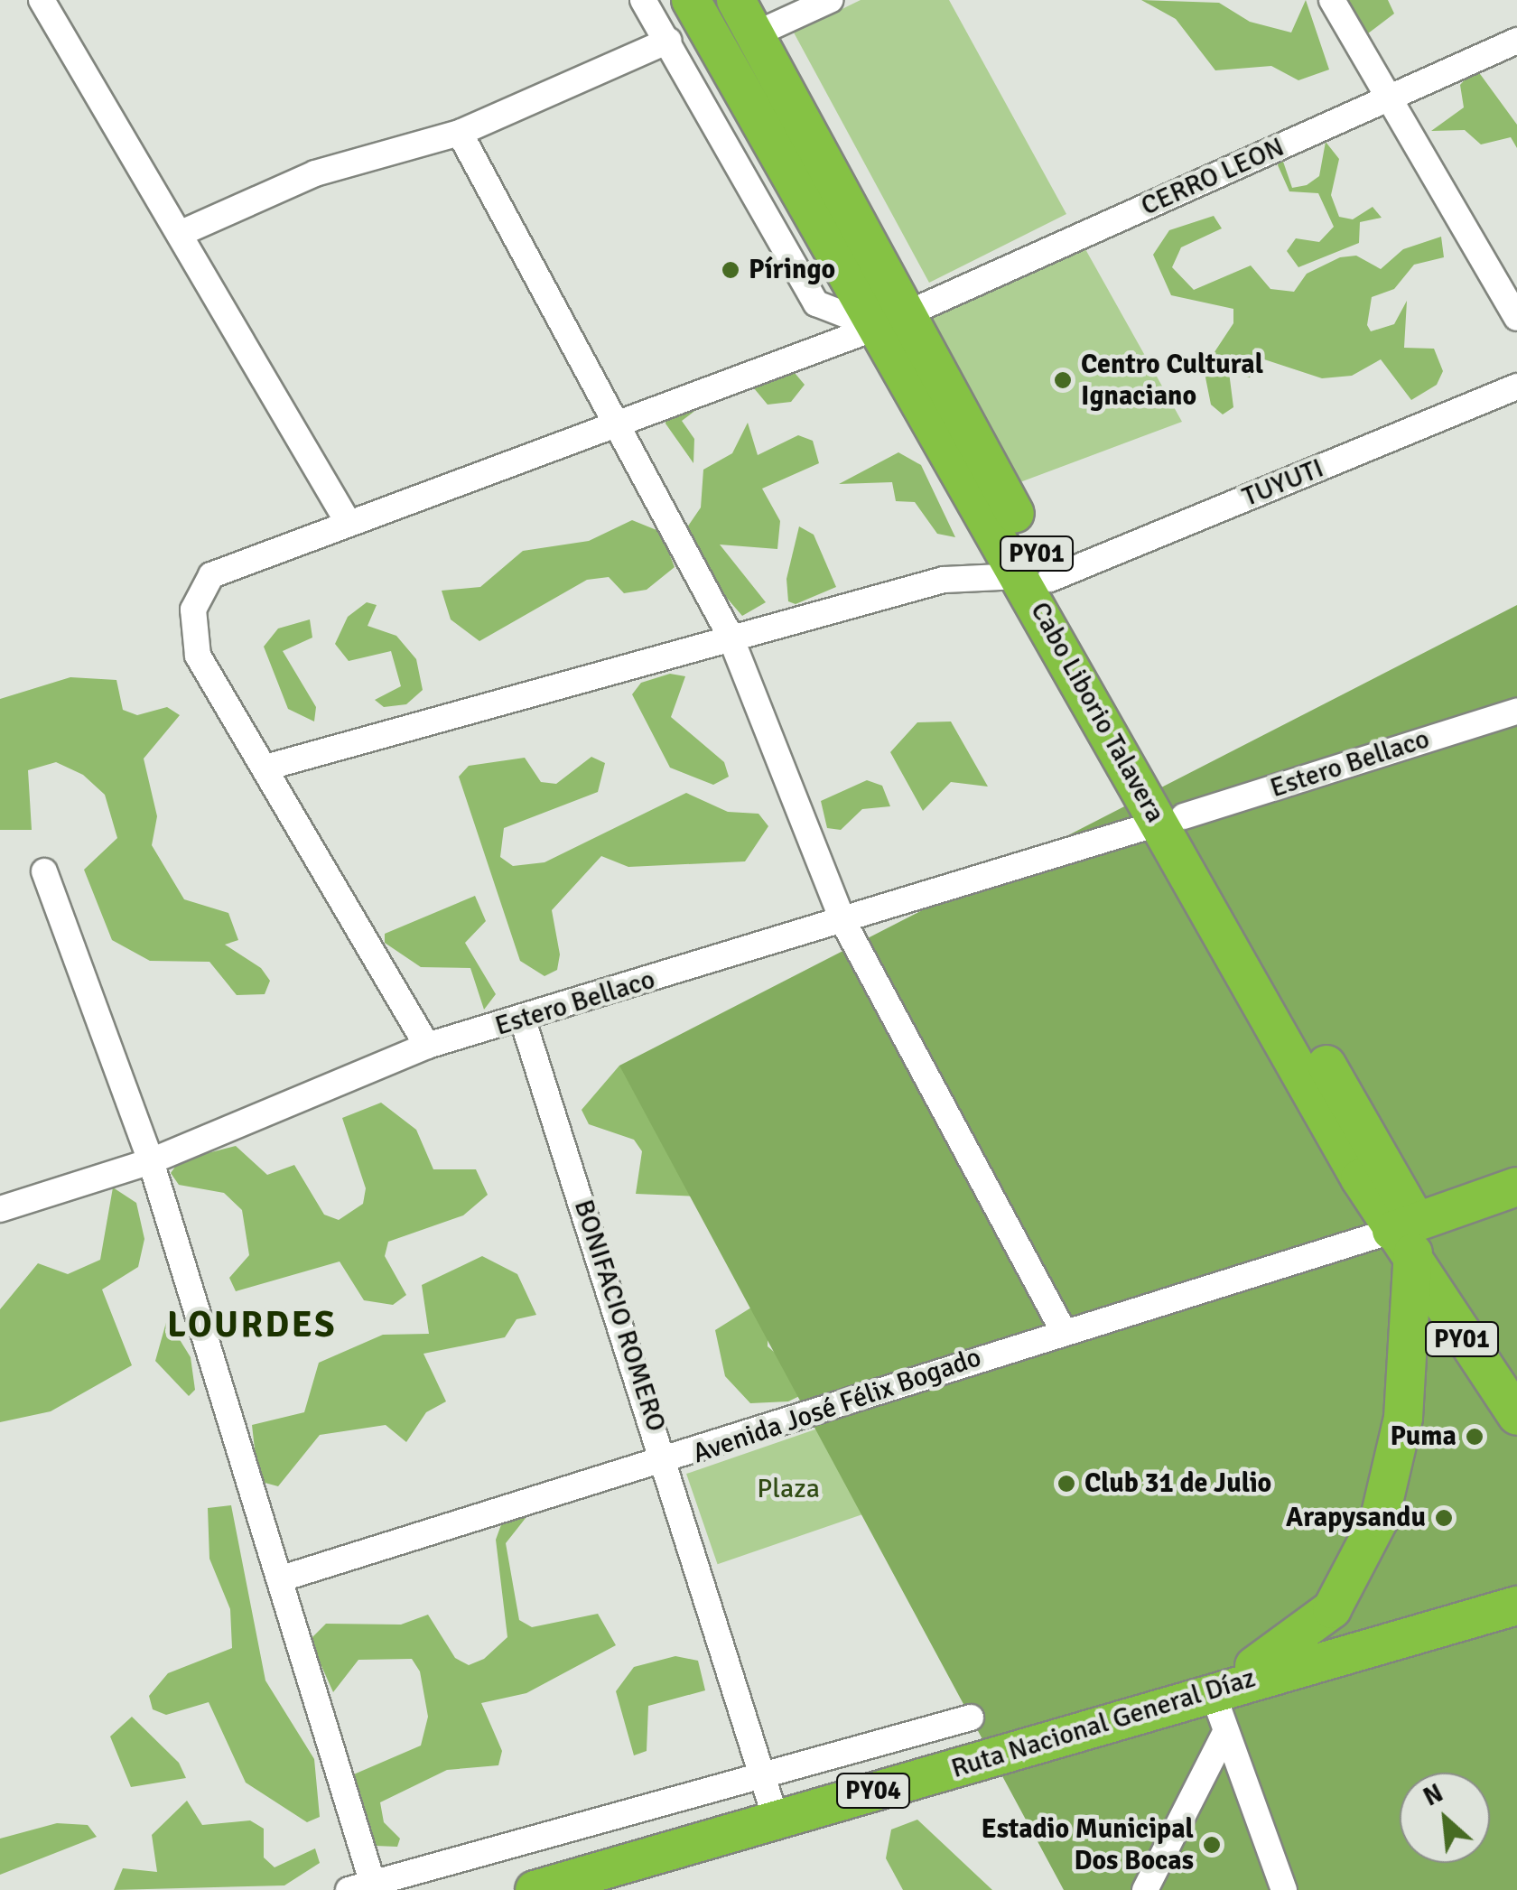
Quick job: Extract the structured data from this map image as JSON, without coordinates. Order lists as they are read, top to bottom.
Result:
{
  "streets": {
    "highway": [
      "PY01",
      "Cabo Liborio Talavera",
      "Avenida José Félix Bogado",
      "Ruta Nacional General Díaz",
      "PY04"
    ],
    "street": [
      "CERRO LEON",
      "TUYUTI",
      "Estero Bellaco",
      "BONIFACIO ROMERO"
    ]
  },
  "crossings": [
    ["CERRO LEON", "TUYUTI"],
    ["CERRO LEON", "Cabo Liborio Talavera"],
    ["CERRO LEON", "Estero Bellaco"],
    ["TUYUTI", "Cabo Liborio Talavera"],
    ["Cabo Liborio Talavera", "Estero Bellaco"],
    ["Cabo Liborio Talavera", "Avenida José Félix Bogado"],
    ["Estero Bellaco", "BONIFACIO ROMERO"],
    ["BONIFACIO ROMERO", "Avenida José Félix Bogado"],
    ["BONIFACIO ROMERO", "Ruta Nacional General Díaz"]
  ],
  "districts": ["LOURDES"],
  "parks": ["Plaza"],
  "places": [
    "Píringo",
    "Centro Cultural Ignaciano",
    "Puma",
    "Club 31 de Julio",
    "Arapysandu",
    "Estadio Municipal Dos Bocas"
  ],
  "north": "top left"
}
